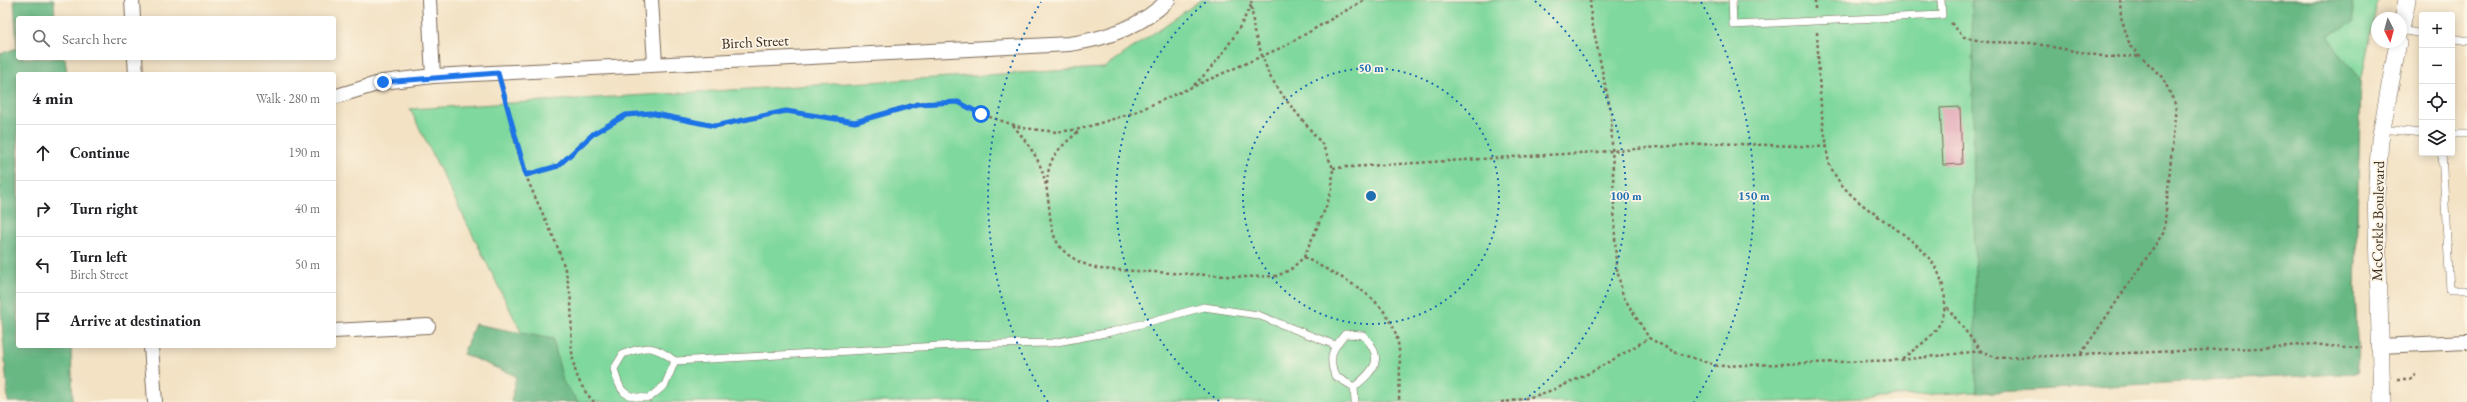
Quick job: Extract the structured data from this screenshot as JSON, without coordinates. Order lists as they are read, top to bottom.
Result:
{
  "streets": {
    "street": ["Birch Street", "McCorkle Boulevard"]
  },
  "north": "bottom",
  "page": {
    "map_buttons": ["+", "−"],
    "search": "Search here",
    "heading": ["4 min", "Walk · 280 m"],
    "list": [
      ["Continue", "190 m"],
      ["Turn right", "40 m"],
      ["Turn left", "Birch Street", "50 m"],
      "Arrive at destination"
    ]
  },
  "rings": ["50 m", "100 m", "150 m"]
}
